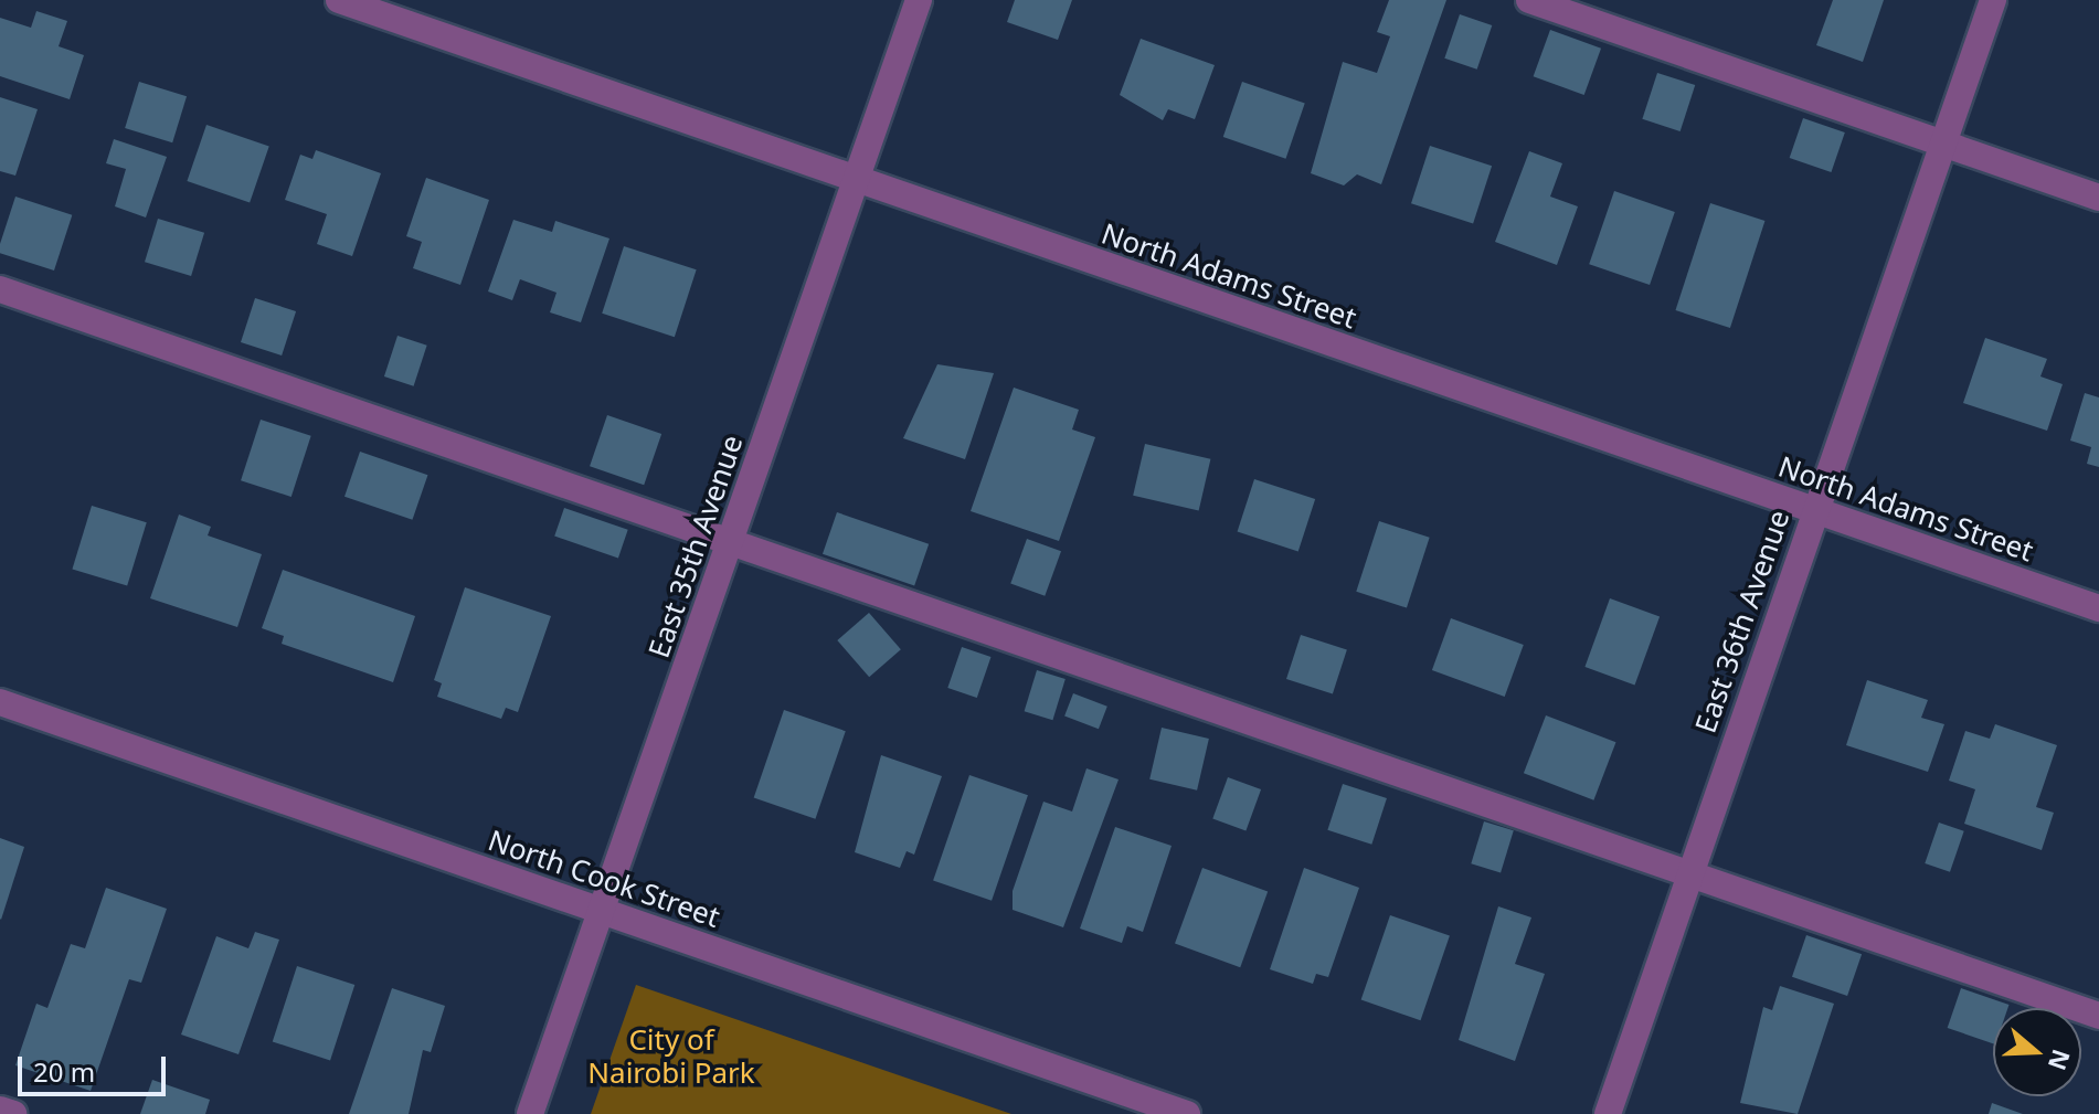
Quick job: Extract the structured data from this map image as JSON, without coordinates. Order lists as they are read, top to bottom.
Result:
{
  "streets": {
    "street": [
      "North Adams Street",
      "East 35th Avenue",
      "East 36th Avenue",
      "North Cook Street"
    ]
  },
  "crossings": [
    ["North Adams Street", "East 35th Avenue"],
    ["North Adams Street", "East 36th Avenue"],
    ["East 35th Avenue", "North Cook Street"]
  ],
  "parks": ["City of Nairobi Park"],
  "scale_bar": "20 m",
  "north": "right"
}
